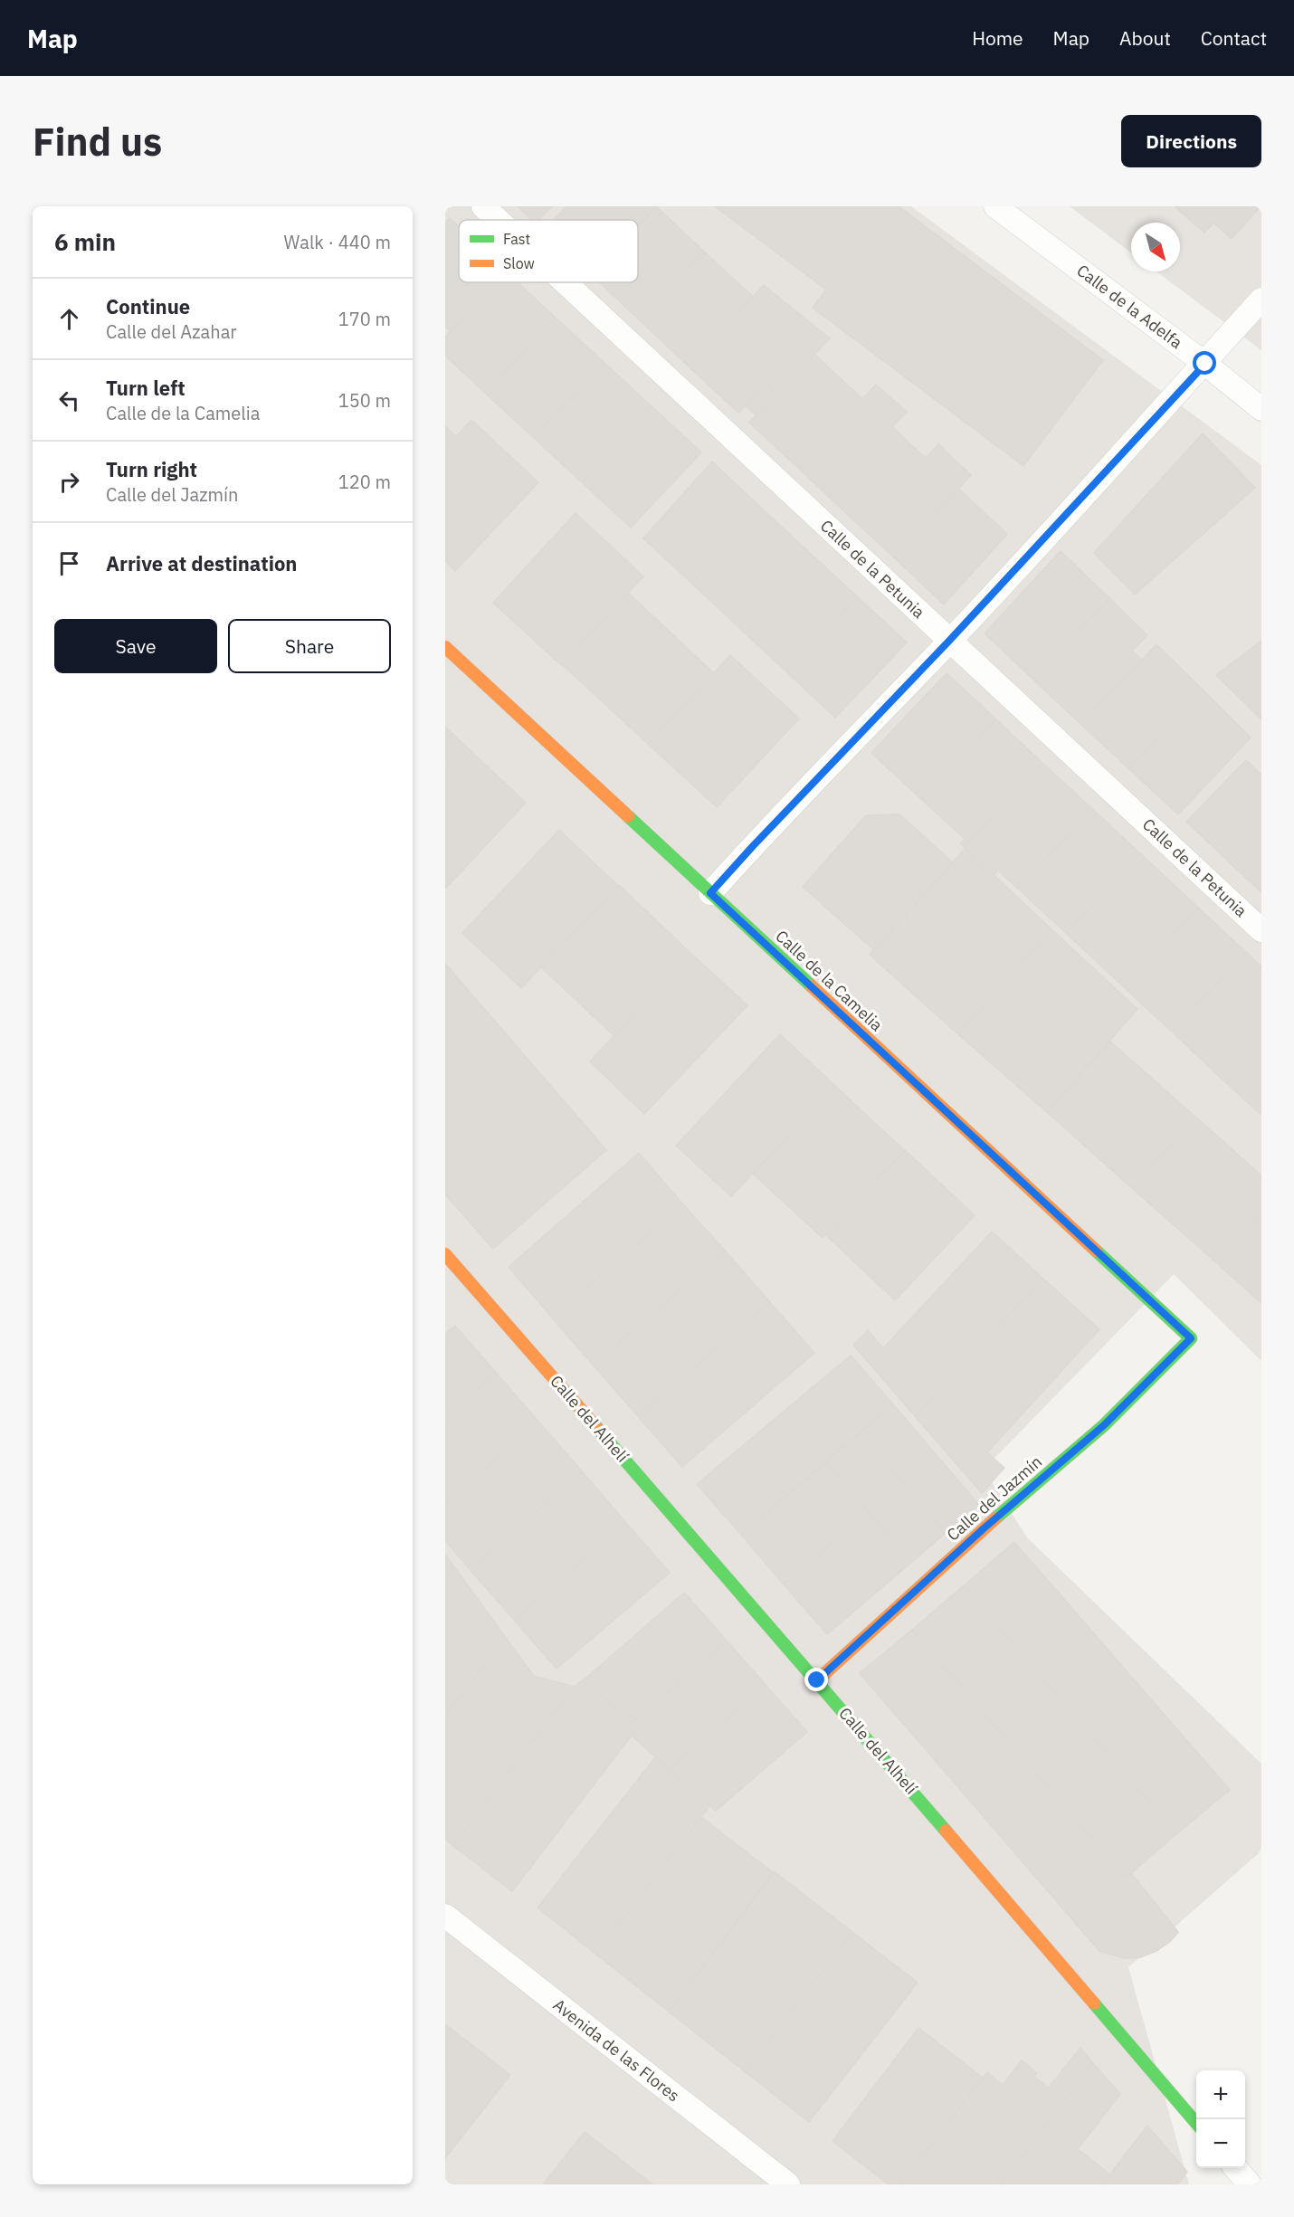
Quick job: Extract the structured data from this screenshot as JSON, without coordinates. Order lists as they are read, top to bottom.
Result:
{
  "streets": {
    "street": [
      "Calle de la Adelfa",
      "Calle de la Petunia",
      "Calle de la Camelia",
      "Calle del Alhelí",
      "Calle del Jazmín",
      "Avenida de las Flores"
    ]
  },
  "crossings": [
    ["Calle de la Camelia", "Calle del Jazmín"],
    ["Calle del Alhelí", "Calle del Jazmín"]
  ],
  "legend": ["Fast", "Slow"],
  "north": "bottom right",
  "page": {
    "header": "Map",
    "nav": [
      "Home",
      "Map",
      "About",
      "Contact"
    ],
    "buttons": [
      "Directions",
      ["Save", "Share"]
    ],
    "title": "Find us",
    "heading": ["6 min", "Walk · 440 m"],
    "list": [
      ["Continue", "Calle del Azahar", "170 m"],
      ["Turn left", "Calle de la Camelia", "150 m"],
      ["Turn right", "Calle del Jazmín", "120 m"],
      "Arrive at destination"
    ],
    "map_buttons": ["+", "−"]
  }
}
